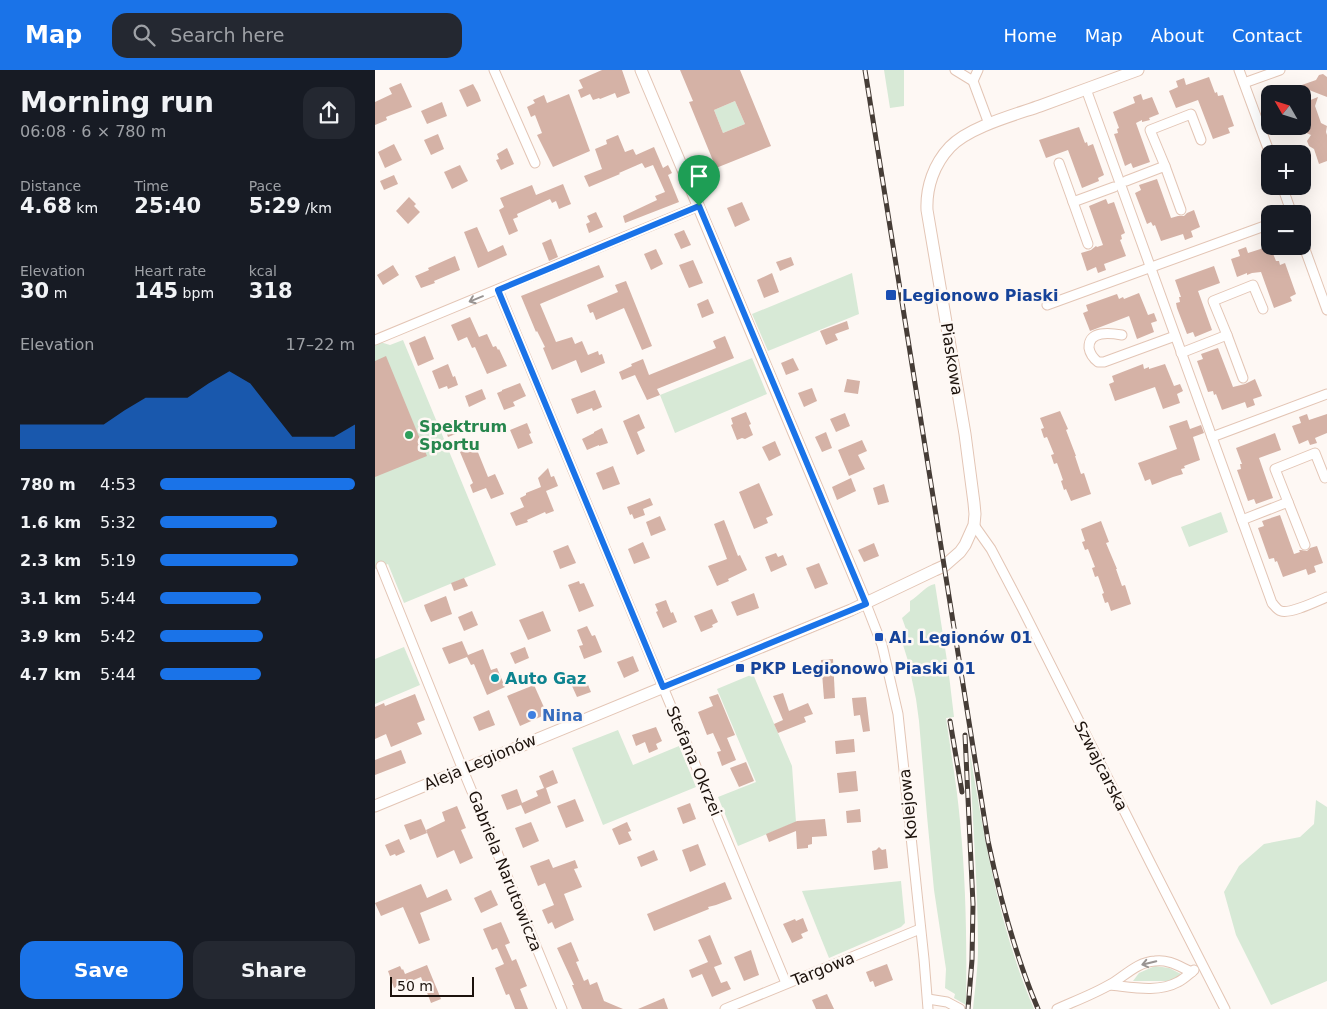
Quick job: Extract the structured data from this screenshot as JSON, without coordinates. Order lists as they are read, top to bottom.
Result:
{
  "streets": {
    "street": [
      "Piaskowa",
      "Stefana Okrzei",
      "Aleja Legionów",
      "Szwajcarska",
      "Kolejowa",
      "Gabriela Narutowicza",
      "Targowa"
    ]
  },
  "crossings": [
    ["Piaskowa", "Aleja Legionów"],
    ["Piaskowa", "Szwajcarska"],
    ["Stefana Okrzei", "Aleja Legionów"],
    ["Stefana Okrzei", "Targowa"],
    ["Aleja Legionów", "Kolejowa"],
    ["Aleja Legionów", "Gabriela Narutowicza"],
    ["Kolejowa", "Targowa"]
  ],
  "places": {
    "transit": ["Legionowo Piaski", "Al. Legionów 01", "PKP Legionowo Piaski 01"],
    "other": ["Spektrum Sportu", "Auto Gaz", "Nina"]
  },
  "scale_bar": "50 m",
  "north": "top left",
  "page": {
    "header": "Map",
    "search": "Search here",
    "nav": [
      "Home",
      "Map",
      "About",
      "Contact"
    ],
    "heading": ["Morning run", "06:08 · 6 × 780 m"],
    "map_buttons": ["+", "−"],
    "stats": [
      ["Distance", "4.68 km"],
      ["Time", "25:40"],
      ["Pace", "5:29 /km"],
      ["Elevation", "30 m"],
      ["Heart rate", "145 bpm"],
      ["kcal", "318"]
    ],
    "chart": ["Elevation", "17–22 m"],
    "list": [
      {
        "name": "780 m",
        "note": "4:53"
      },
      {
        "name": "1.6 km",
        "note": "5:32"
      },
      {
        "name": "2.3 km",
        "note": "5:19"
      },
      {
        "name": "3.1 km",
        "note": "5:44"
      },
      {
        "name": "3.9 km",
        "note": "5:42"
      },
      {
        "name": "4.7 km",
        "note": "5:44"
      }
    ],
    "buttons": ["Save", "Share"],
    "scale": "50 m"
  }
}
